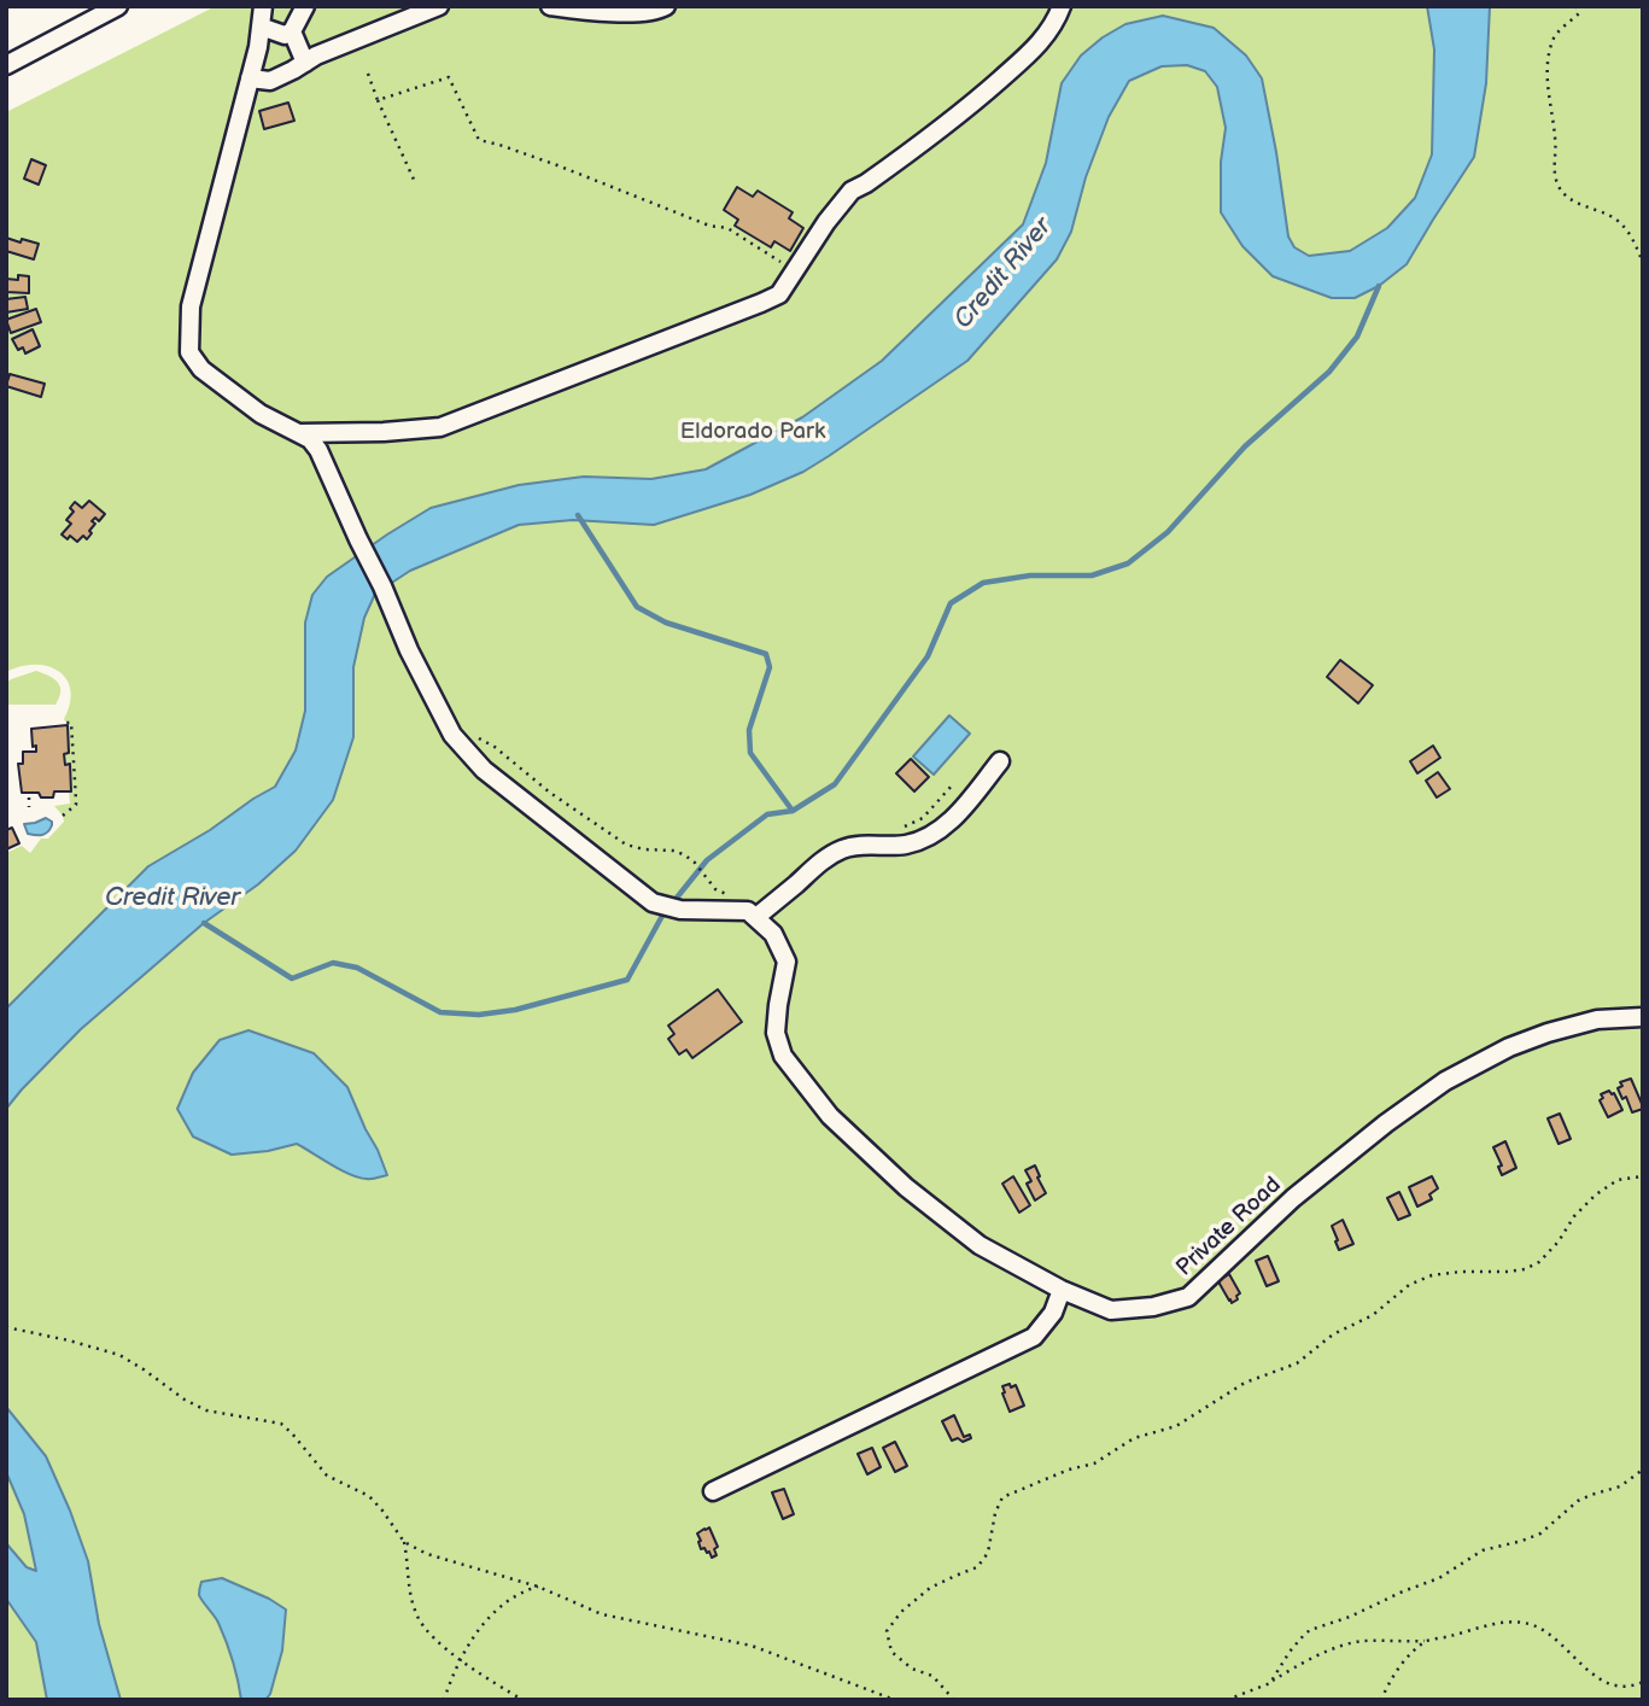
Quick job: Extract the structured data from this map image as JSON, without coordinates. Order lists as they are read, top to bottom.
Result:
{
  "streets": {
    "street": ["Private Road"]
  },
  "water": ["Credit River"],
  "parks": ["Eldorado Park"]
}
